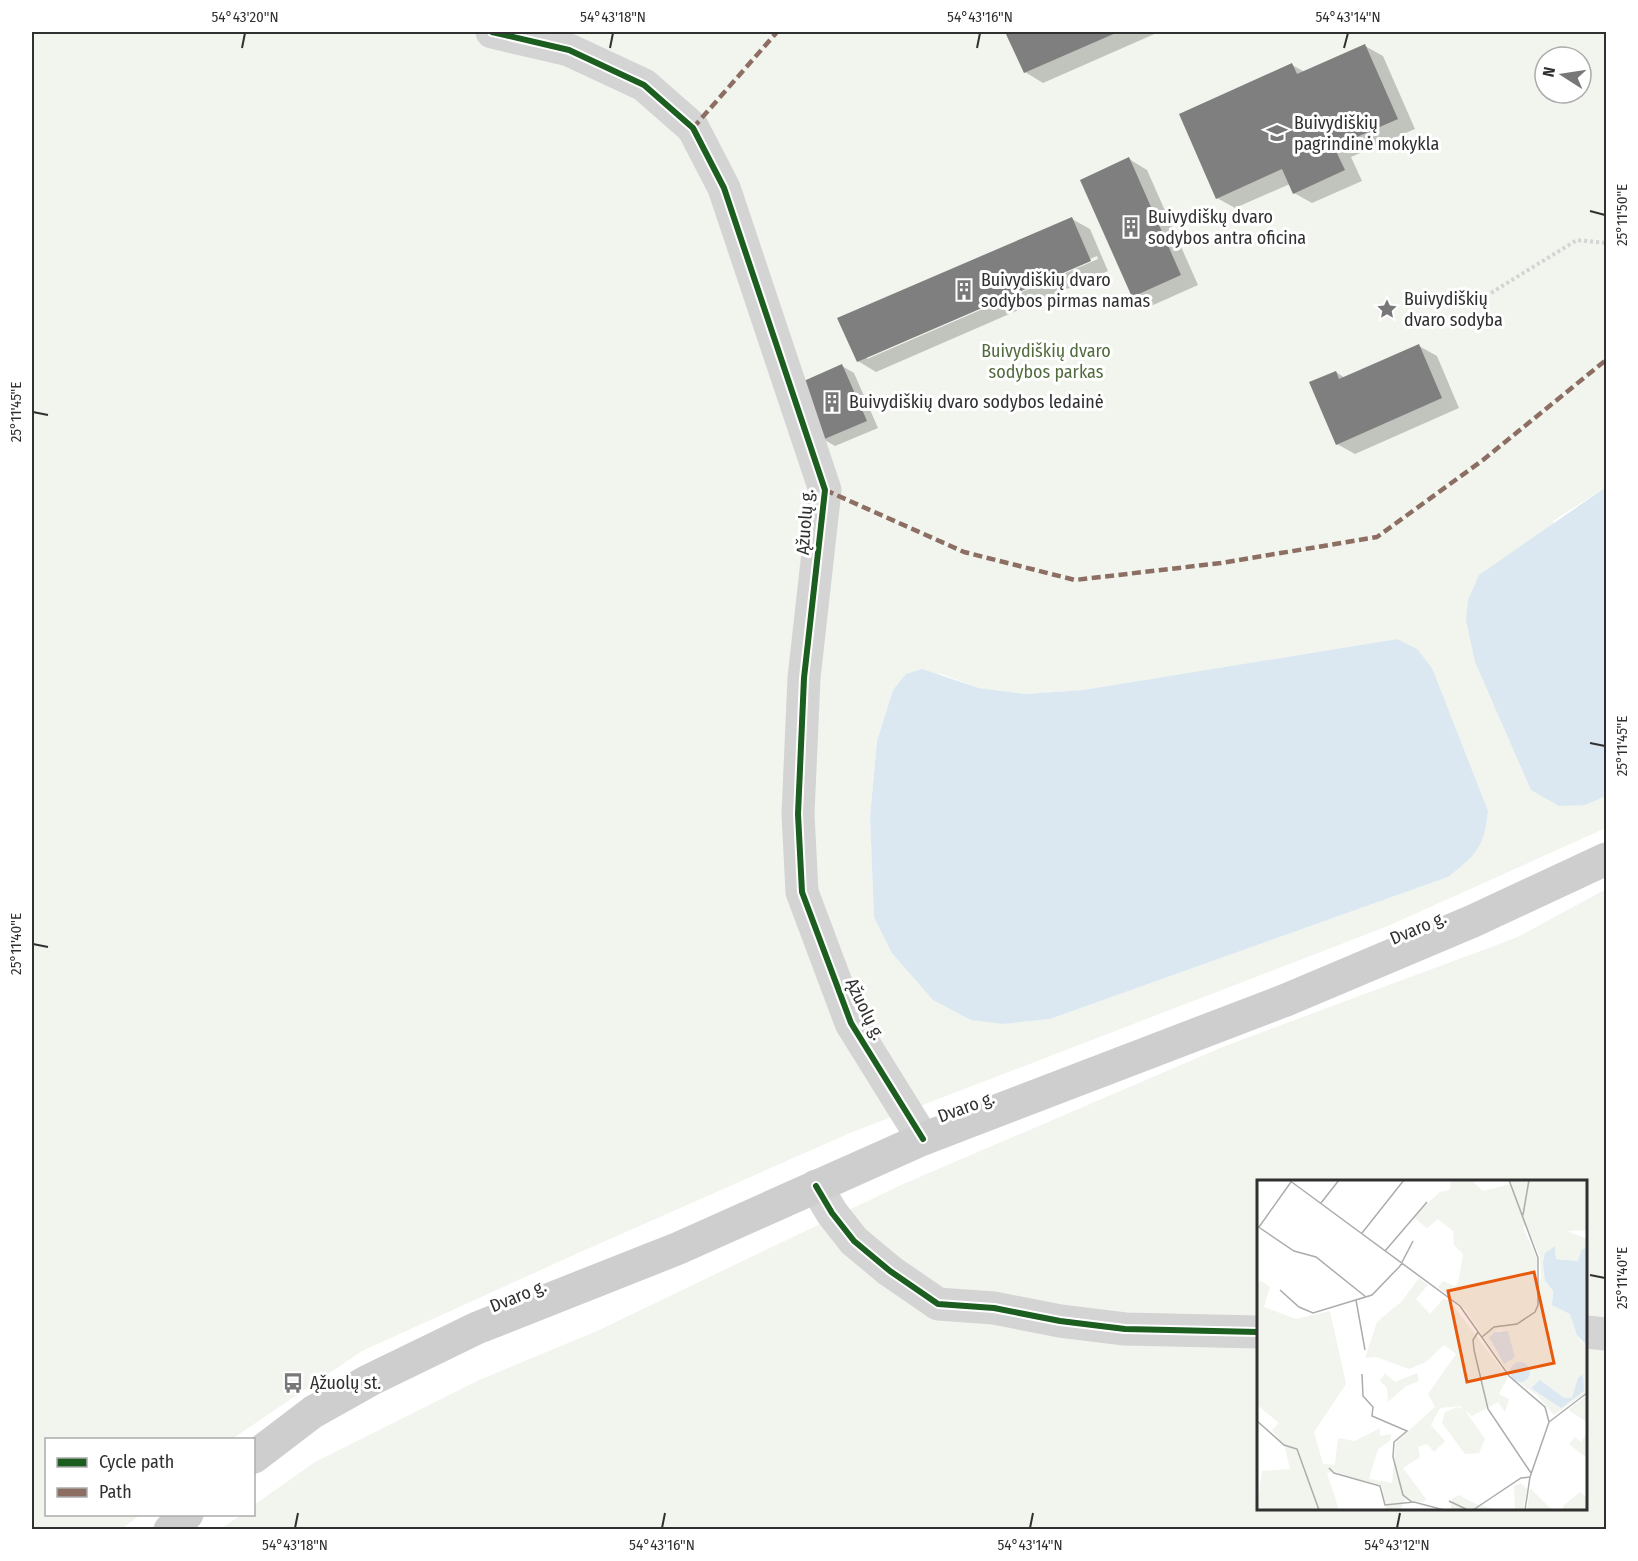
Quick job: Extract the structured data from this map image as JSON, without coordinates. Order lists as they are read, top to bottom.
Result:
{
  "streets": {
    "main road": ["Dvaro g."],
    "street": ["Ąžuolų g."]
  },
  "crossings": [
    ["Ąžuolų g.", "Dvaro g."]
  ],
  "parks": ["Buivydiškių dvaro sodybos parkas"],
  "places": {
    "school or university": ["Buivydiškių pagrindinė mokykla"],
    "building": ["Buivydiškų dvaro sodybos antra oficina", "Buivydiškių dvaro sodybos pirmas namas", "Buivydiškių dvaro sodybos ledainė"],
    "place": ["Buivydiškių dvaro sodyba"],
    "bus stop": ["Ąžuolų st."]
  },
  "legend": ["Cycle path", "Path"],
  "north": "left",
  "coordinates": [
    "54°43'20\"N",
    "54°43'18\"N",
    "54°43'16\"N",
    "54°43'14\"N",
    "25°11'50\"E",
    "25°11'45\"E",
    "25°11'40\"E",
    "54°43'12\"N"
  ]
}
